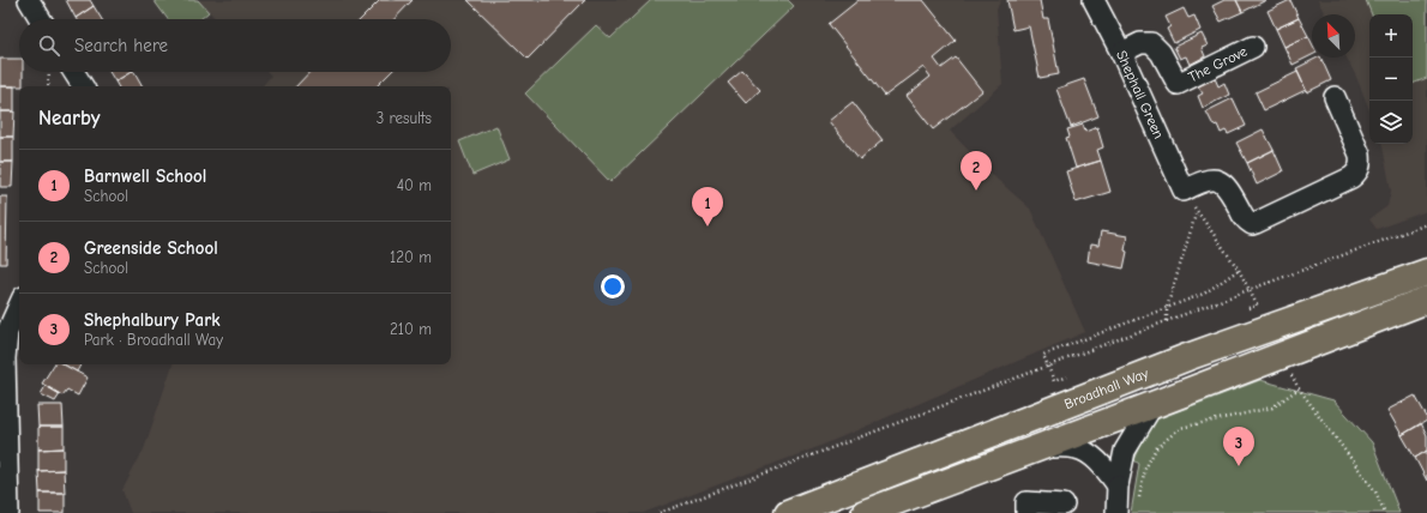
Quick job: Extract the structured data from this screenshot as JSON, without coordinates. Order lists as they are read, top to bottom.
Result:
{
  "streets": {
    "highway": ["Broadhall Way"],
    "street": ["The Grove", "Shephall Green"]
  },
  "crossings": [
    ["The Grove", "Shephall Green"]
  ],
  "north": "top left",
  "page": {
    "map_buttons": ["+", "−"],
    "search": "Search here",
    "heading": ["Nearby", "3 results"],
    "list": [
      {
        "mark": "1",
        "name": "Barnwell School",
        "note": "School",
        "value": "40 m"
      },
      {
        "mark": "2",
        "name": "Greenside School",
        "note": "School",
        "value": "120 m"
      },
      {
        "mark": "3",
        "name": "Shephalbury Park",
        "note": "Park · Broadhall Way",
        "value": "210 m"
      }
    ],
    "pins": ["2", "1", "3"]
  }
}
